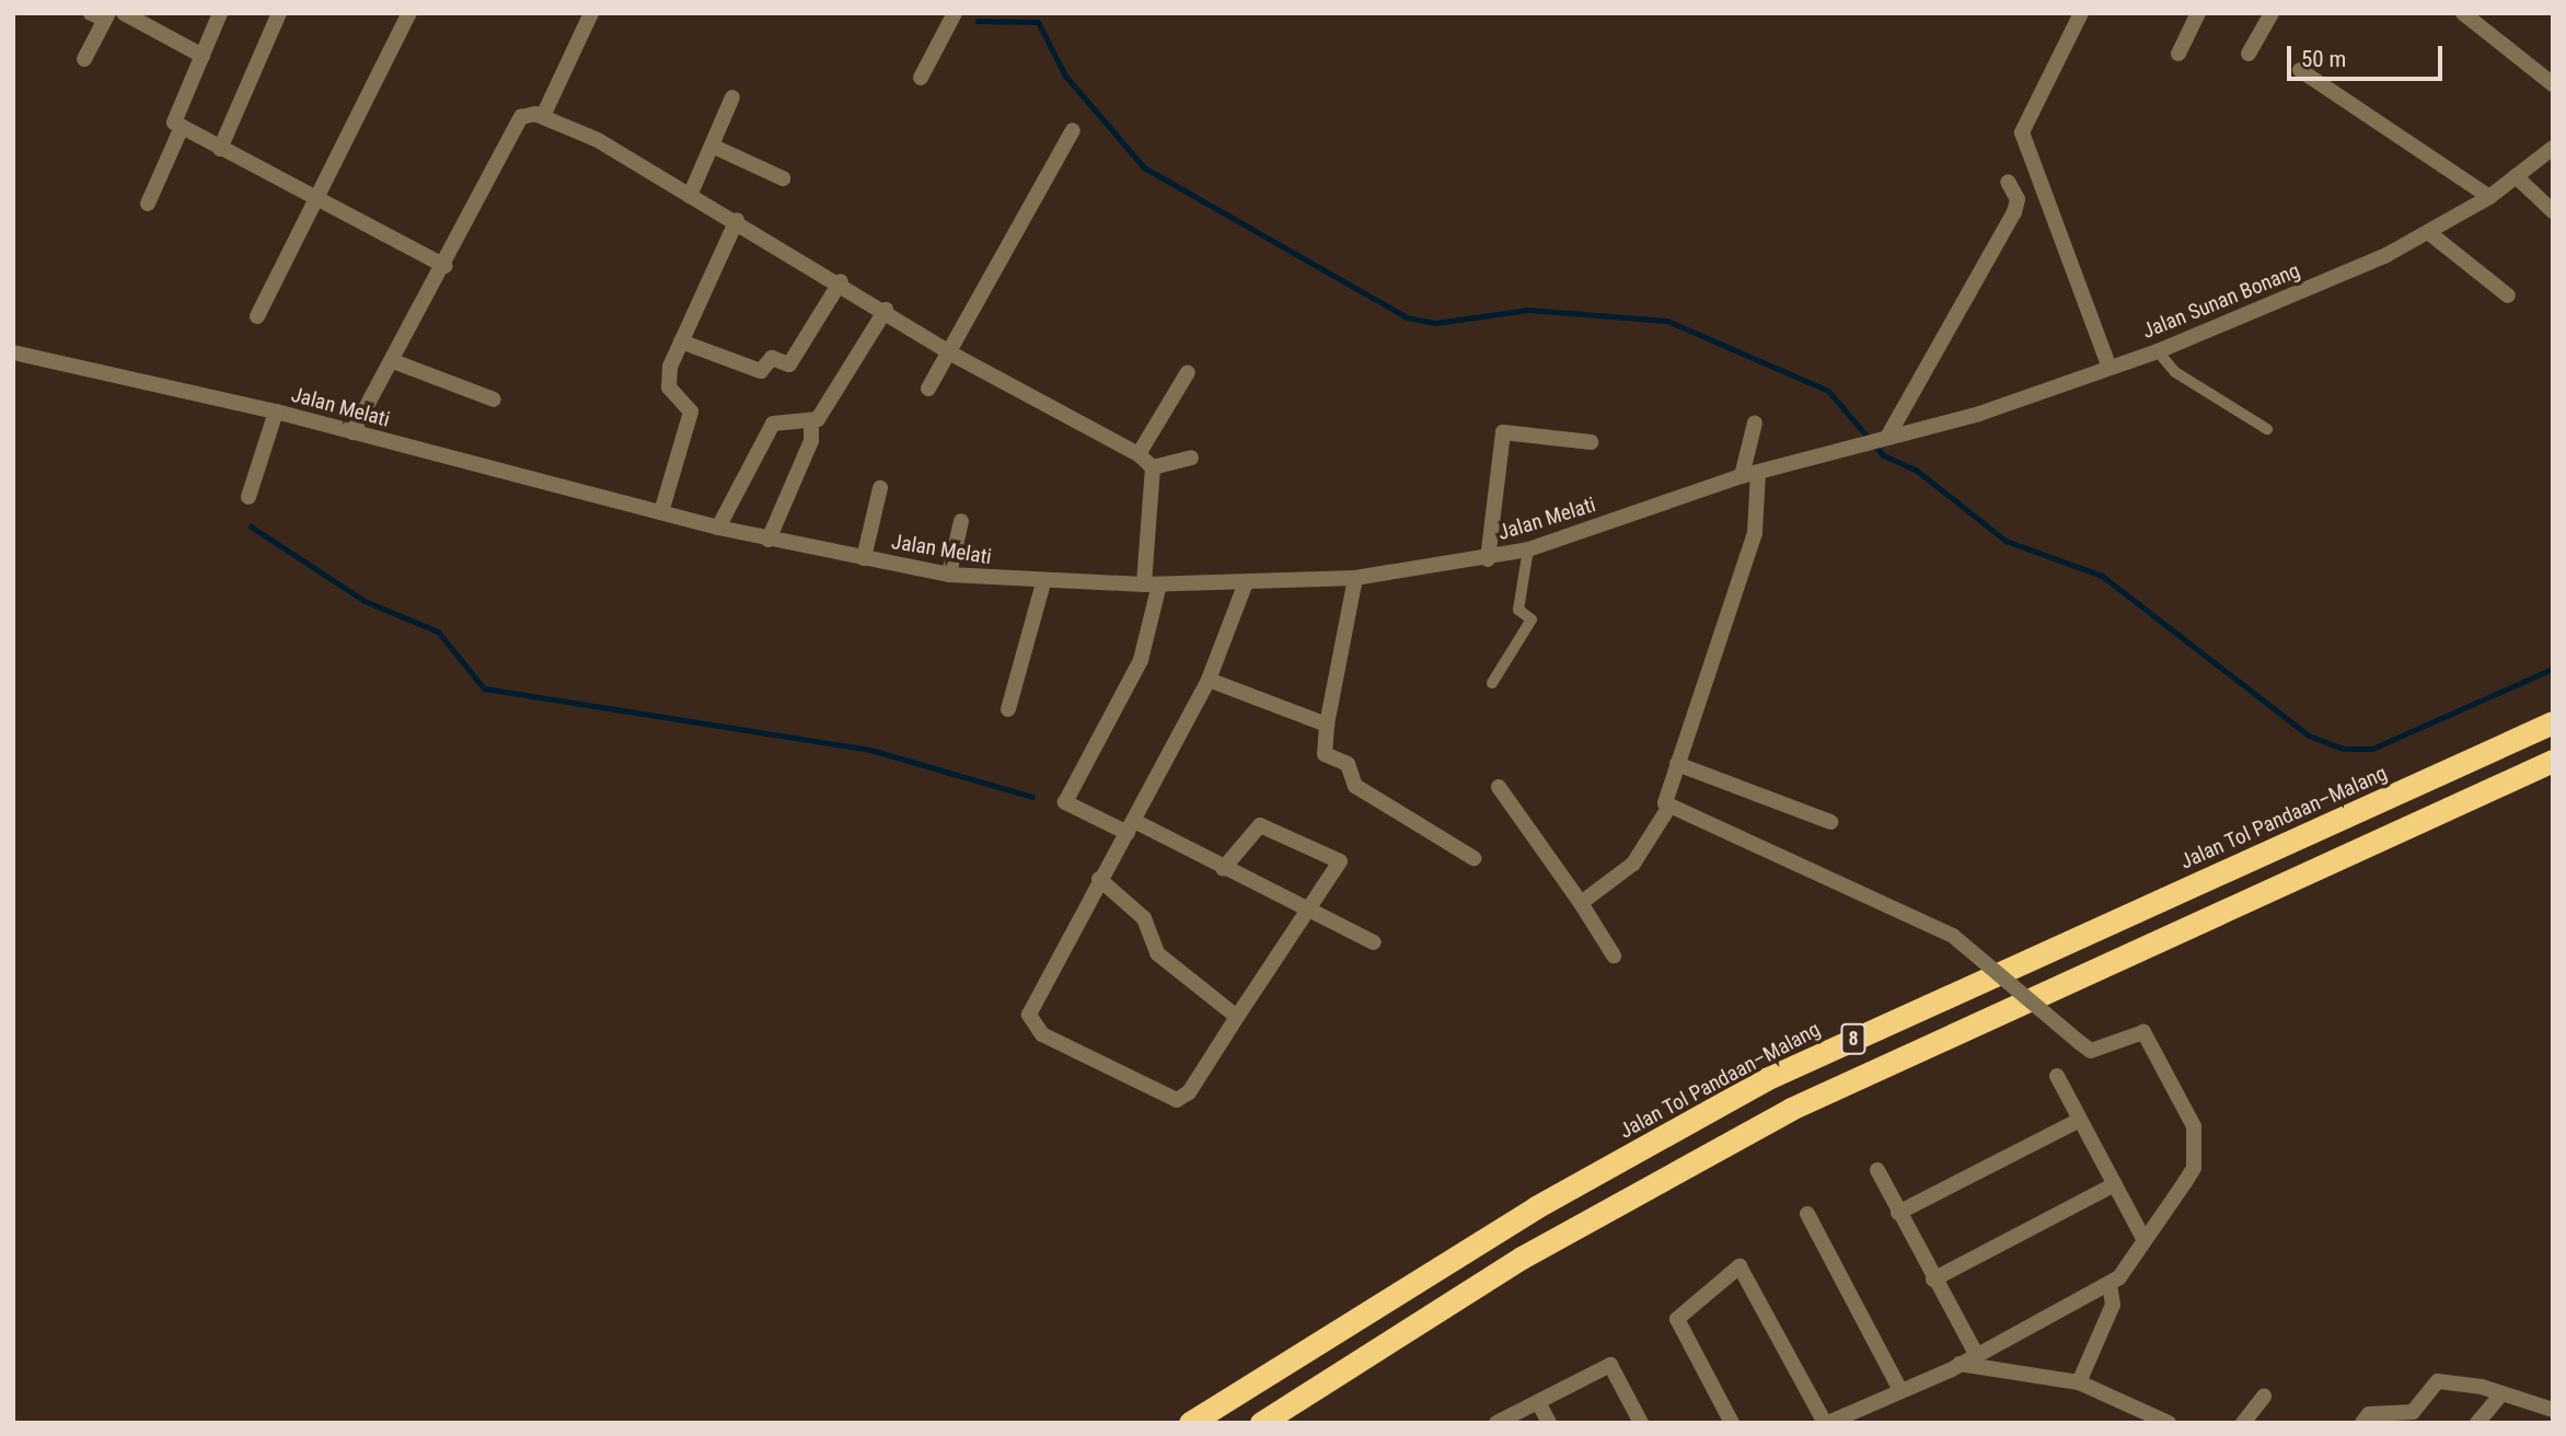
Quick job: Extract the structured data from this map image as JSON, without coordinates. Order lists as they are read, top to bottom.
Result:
{
  "streets": {
    "highway": ["Jalan Tol Pandaan–Malang", "8"],
    "street": ["Jalan Sunan Bonang", "Jalan Melati"]
  },
  "crossings": [
    ["Jalan Sunan Bonang", "Jalan Melati"]
  ],
  "scale_bar": "50 m"
}
